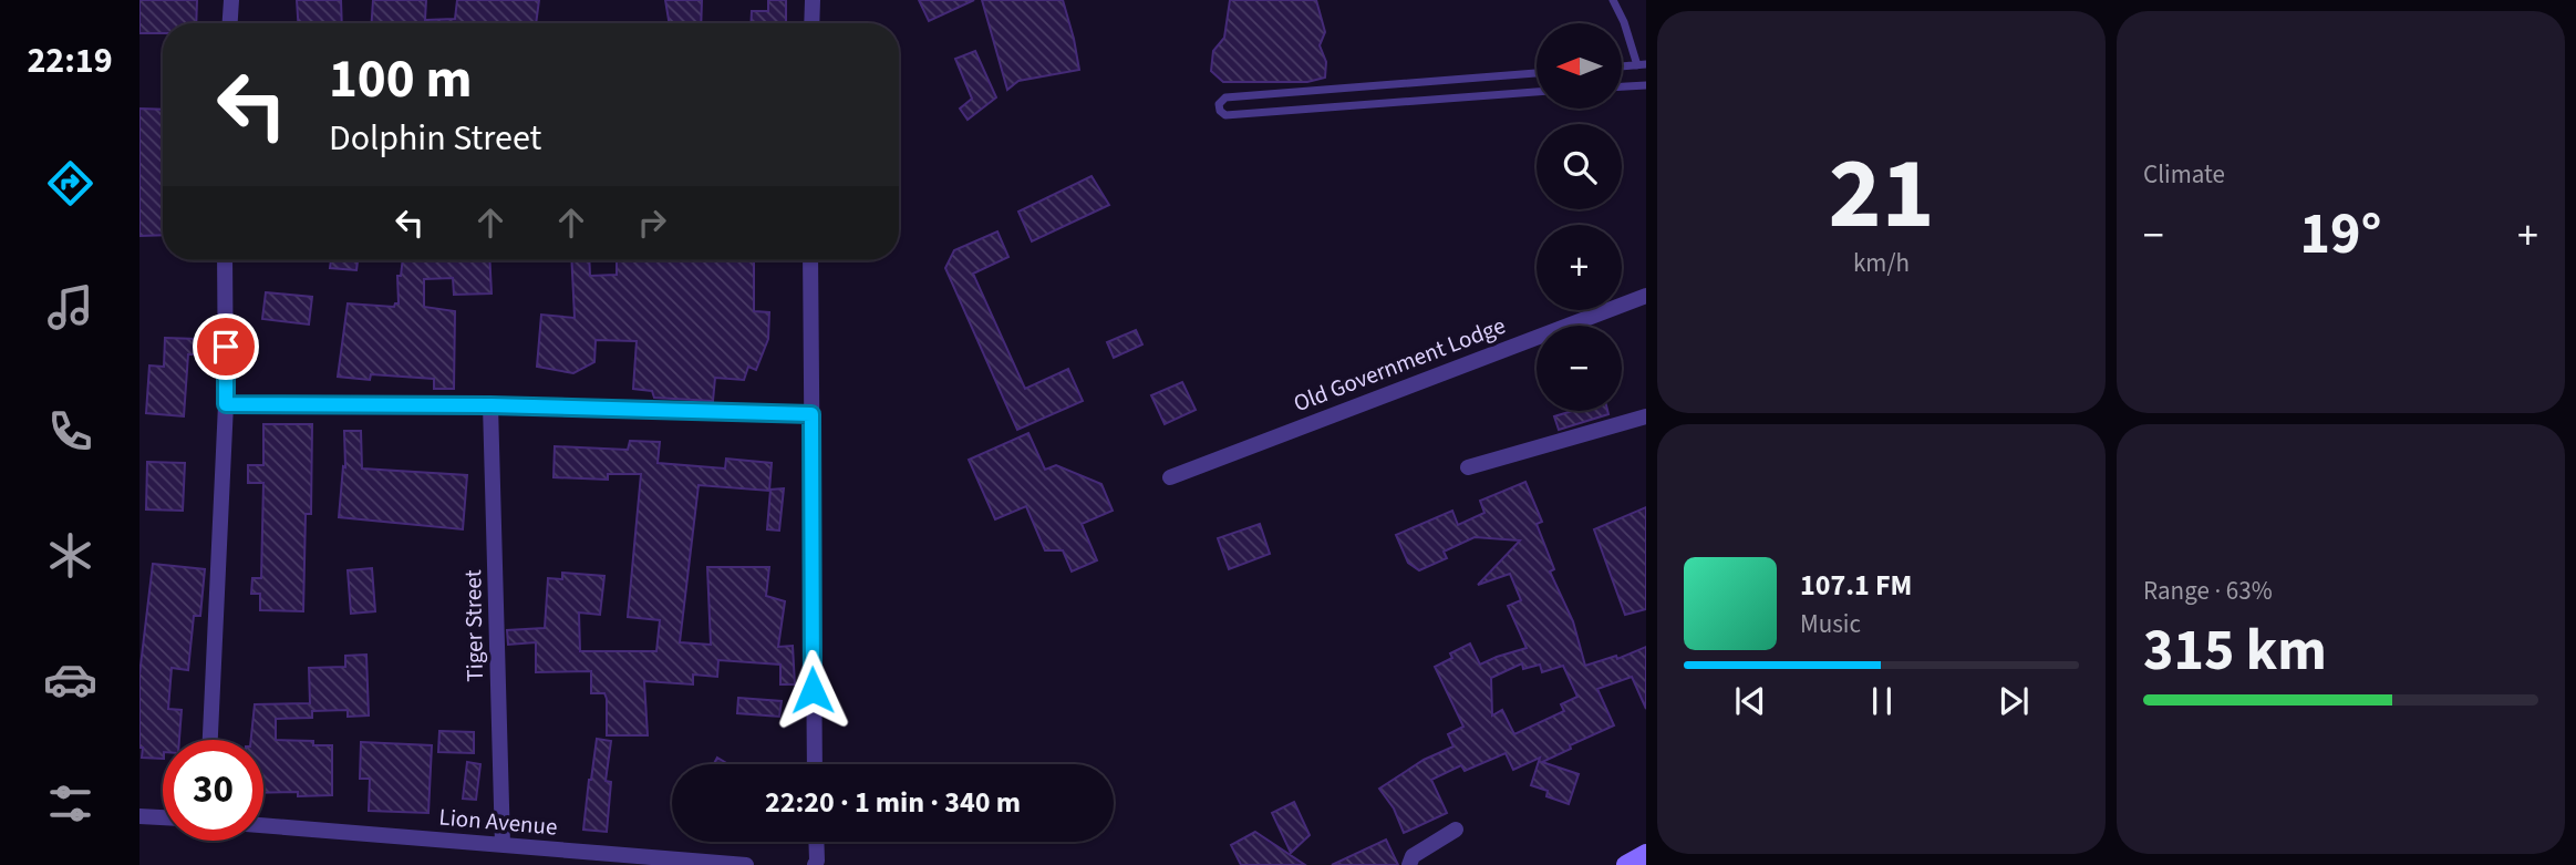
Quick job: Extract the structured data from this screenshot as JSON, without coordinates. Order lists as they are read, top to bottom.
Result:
{
  "streets": {
    "street": ["Old Government Lodge", "Tiger Street", "Lion Avenue"]
  },
  "crossings": [
    ["Tiger Street", "Lion Avenue"]
  ],
  "north": "left",
  "page": {
    "tabs": "22:19",
    "tile": [
      ["21", "km/h"],
      "Climate",
      ["Range · 63%", "315 km"]
    ],
    "map_buttons": ["+", "−"],
    "turn": ["100 m", "Dolphin Street"],
    "heat": ["−", "19°", "+"],
    "song": ["107.1 FM", "Music"],
    "limit": "30",
    "trip": "22:20 · 1 min · 340 m"
  }
}
